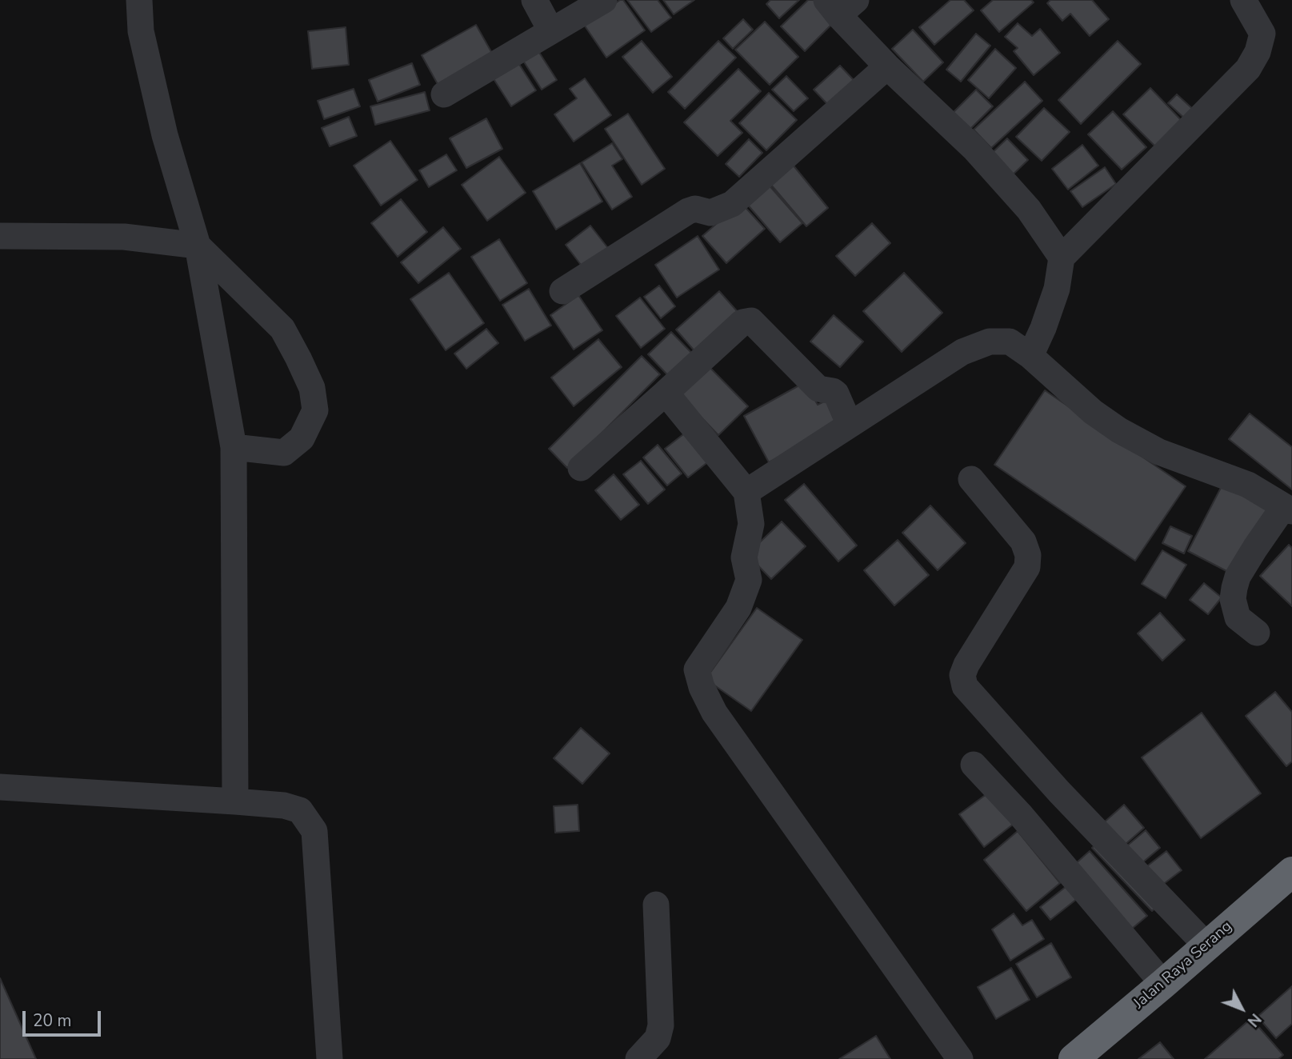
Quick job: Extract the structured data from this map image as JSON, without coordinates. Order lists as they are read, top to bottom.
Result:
{
  "streets": {
    "highway": ["Jalan Raya Serang"]
  },
  "scale_bar": "20 m",
  "north": "bottom right"
}
